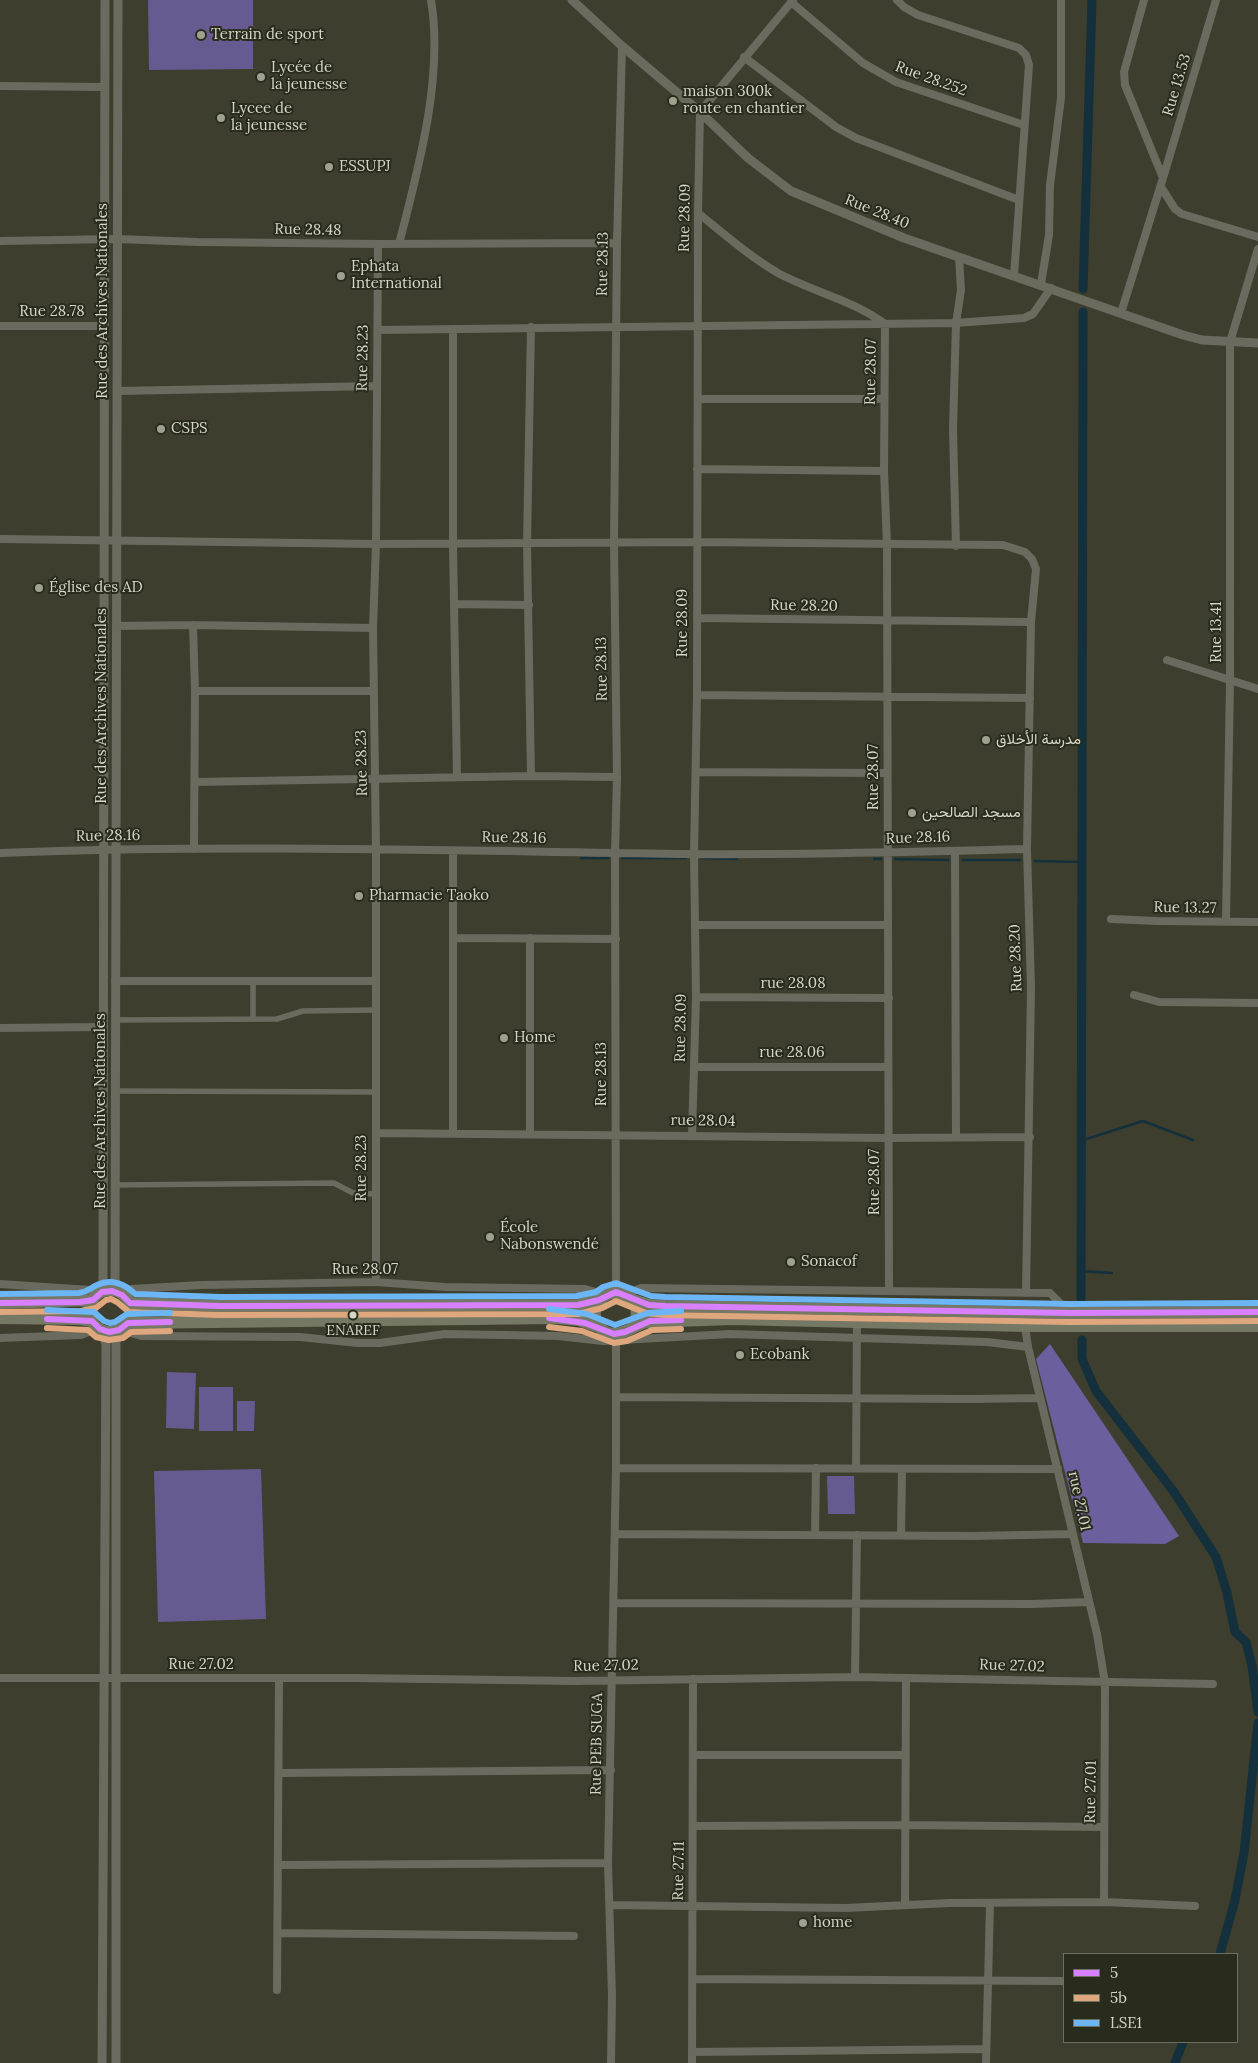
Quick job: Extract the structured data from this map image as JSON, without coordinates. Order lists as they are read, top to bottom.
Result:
{
  "streets": {
    "street": [
      "Rue 28.252",
      "Rue 13.53",
      "Rue 28.40",
      "Rue 28.09",
      "Rue 28.48",
      "Rue 28.13",
      "Rue des Archives Nationales",
      "Rue 28.78",
      "Rue 28.23",
      "Rue 28.07",
      "Rue 28.20",
      "Rue 13.41",
      "Rue 28.16",
      "Rue 13.27",
      "rue 28.08",
      "rue 28.06",
      "rue 28.04",
      "rue 27.01",
      "Rue 27.02",
      "Rue PEB SUGA",
      "Rue 27.01",
      "Rue 27.11"
    ]
  },
  "crossings": [
    ["Rue 13.53", "Rue 28.40"],
    ["Rue 28.40", "Rue 28.09"],
    ["Rue 28.40", "Rue 28.13"],
    ["Rue 28.40", "Rue 13.41"],
    ["Rue 28.09", "Rue 28.20"],
    ["Rue 28.09", "Rue 28.16"],
    ["Rue 28.09", "rue 28.08"],
    ["Rue 28.09", "rue 28.06"],
    ["Rue 28.09", "rue 28.04"],
    ["Rue 28.48", "Rue 28.13"],
    ["Rue 28.48", "Rue des Archives Nationales"],
    ["Rue 28.48", "Rue 28.23"],
    ["Rue 28.13", "Rue 28.07"],
    ["Rue 28.13", "Rue 28.16"],
    ["Rue 28.13", "rue 28.04"],
    ["Rue 28.13", "Rue PEB SUGA"],
    ["Rue des Archives Nationales", "Rue 28.78"],
    ["Rue des Archives Nationales", "Rue 28.07"],
    ["Rue des Archives Nationales", "Rue 28.16"],
    ["Rue 28.23", "Rue 28.07"],
    ["Rue 28.23", "Rue 28.16"],
    ["Rue 28.23", "rue 28.04"],
    ["Rue 28.07", "Rue 28.20"],
    ["Rue 28.07", "Rue 28.16"],
    ["Rue 28.07", "rue 28.08"],
    ["Rue 28.07", "rue 28.06"],
    ["Rue 28.07", "rue 28.04"],
    ["Rue 28.07", "Rue PEB SUGA"],
    ["Rue 28.20", "Rue 28.16"],
    ["Rue 28.20", "rue 28.04"],
    ["Rue 13.41", "Rue 13.27"],
    ["rue 27.01", "Rue 27.02"],
    ["rue 27.01", "Rue 27.01"],
    ["Rue 27.02", "Rue PEB SUGA"],
    ["Rue 27.02", "Rue 27.01"],
    ["Rue 27.02", "Rue 27.11"]
  ],
  "places": [
    "Terrain de sport",
    "Lycée de la jeunesse",
    "maison 300k route en chantier",
    "Lycee de la jeunesse",
    "ESSUPJ",
    "Ephata International",
    "CSPS",
    "Église des AD",
    "مدرسة الأخلاق",
    "مسجد الصالحين",
    "Pharmacie Taoko",
    "Home",
    "École Nabonswendé",
    "Sonacof",
    "ENAREF",
    "Ecobank",
    "home"
  ],
  "lines": ["transit line LSE1", "transit line 5", "transit line 5b"],
  "legend": ["5", "5b", "LSE1"]
}
